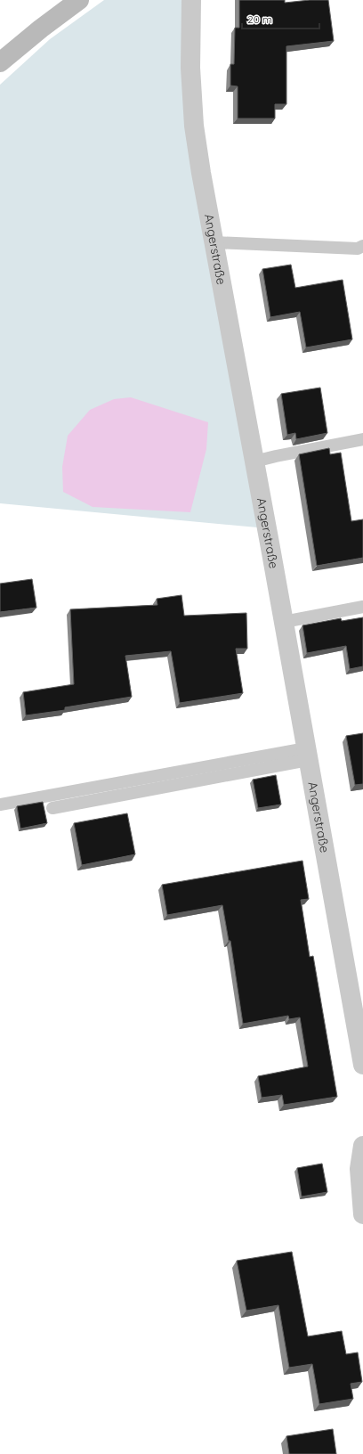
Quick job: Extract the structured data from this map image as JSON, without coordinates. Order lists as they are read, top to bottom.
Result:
{
  "streets": {
    "street": ["Angerstraße"]
  },
  "scale_bar": "20 m"
}
